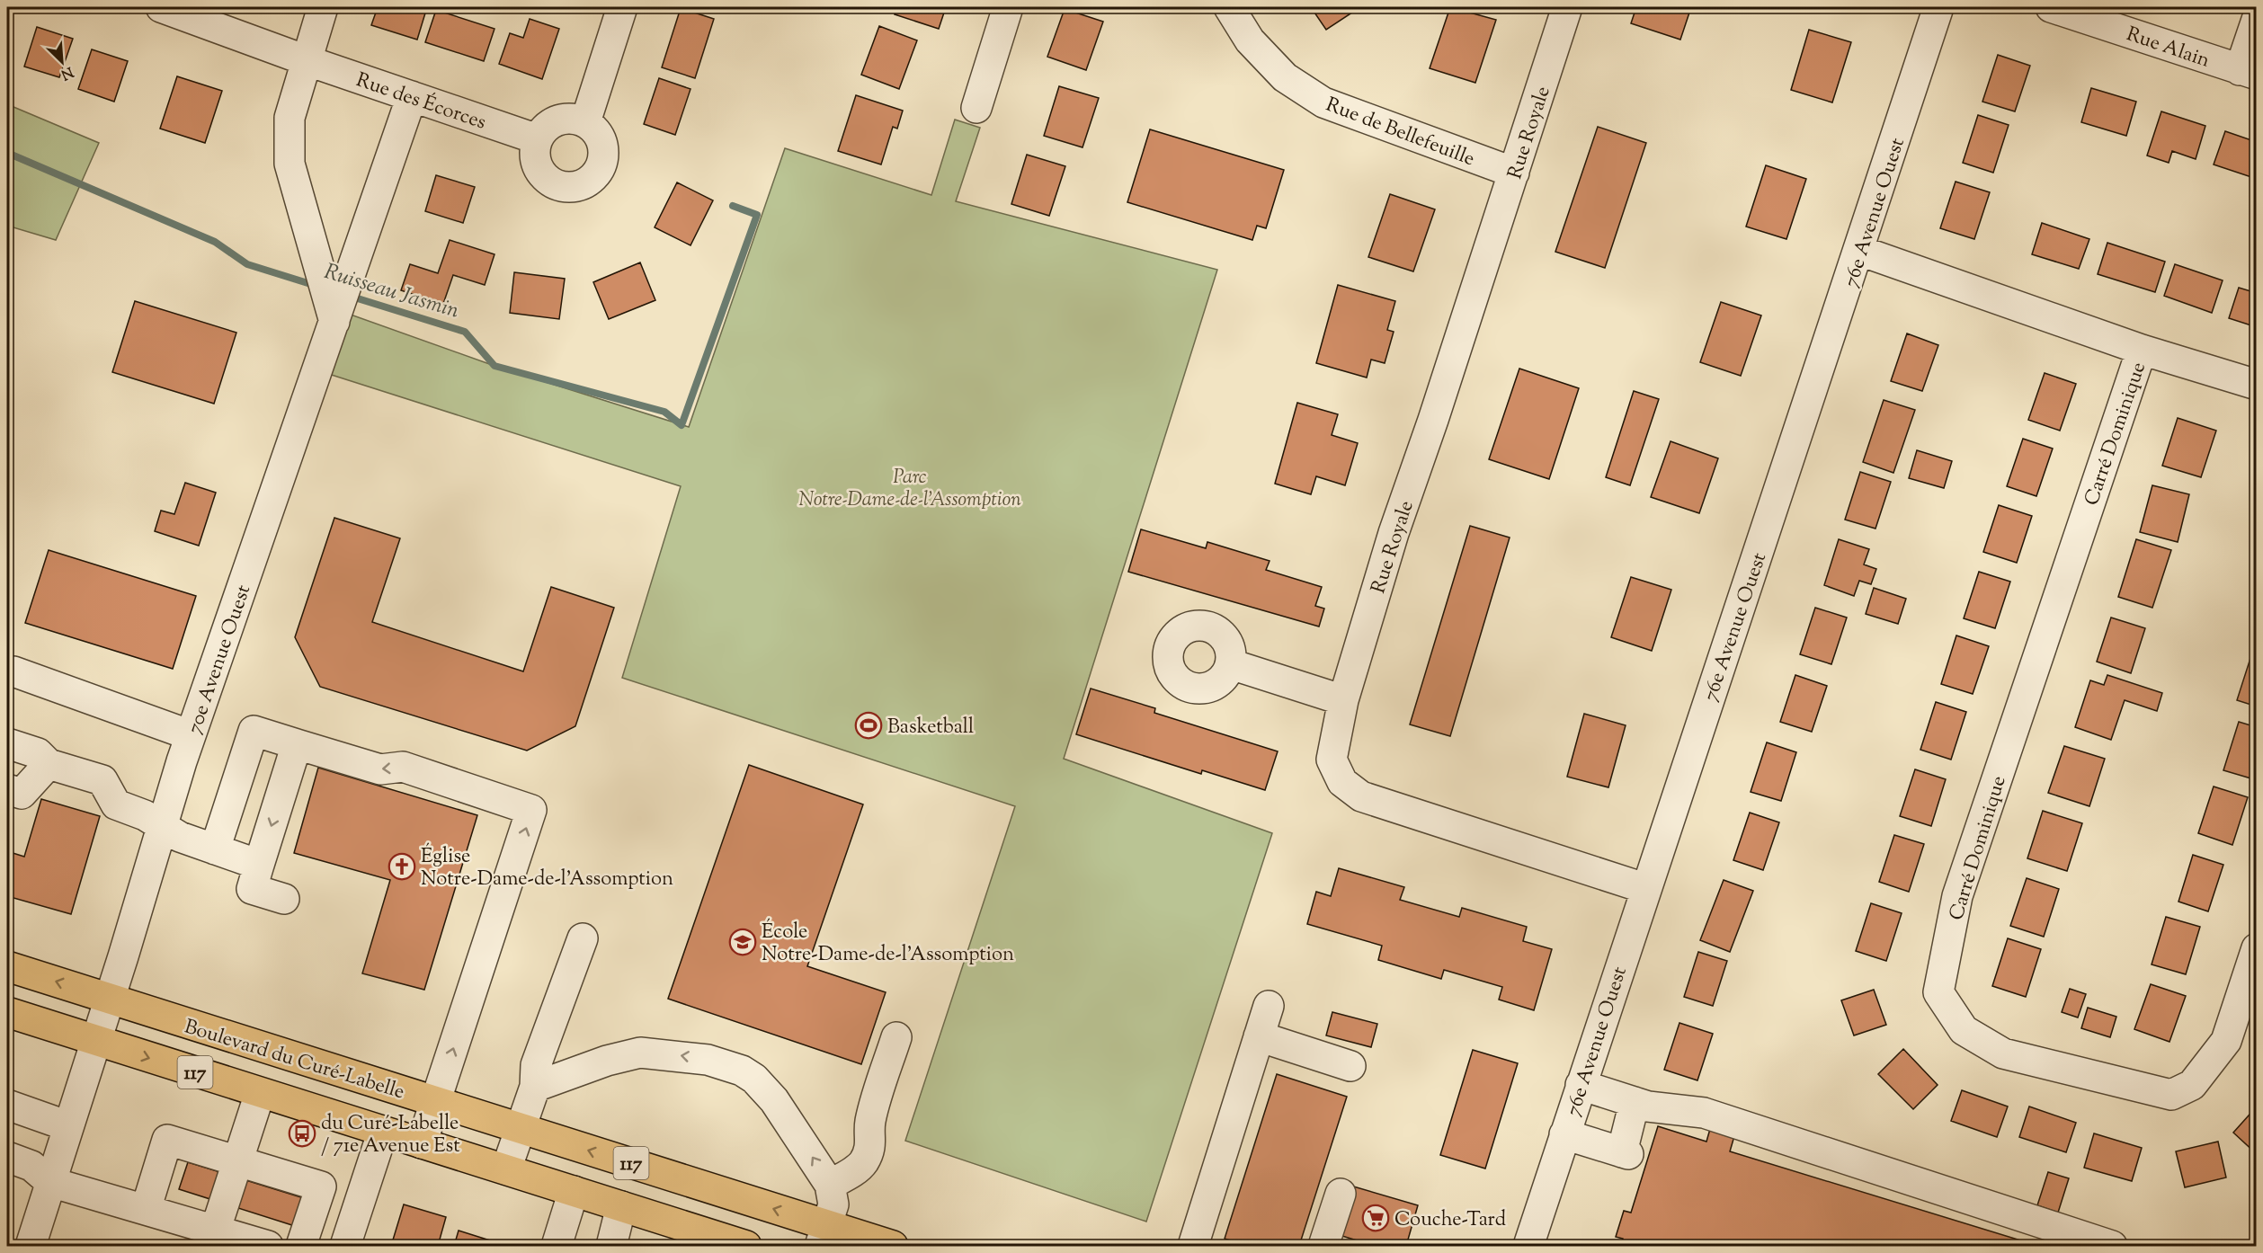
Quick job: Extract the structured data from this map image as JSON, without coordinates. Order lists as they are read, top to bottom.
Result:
{
  "streets": {
    "main road": ["Boulevard du Curé-Labelle", "117"],
    "street": [
      "Rue Alain",
      "Rue des Écorces",
      "Rue de Bellefeuille",
      "Rue Royale",
      "76e Avenue Ouest",
      "Carré Dominique",
      "70e Avenue Ouest"
    ]
  },
  "crossings": [
    ["Rue des Écorces", "70e Avenue Ouest"],
    ["Rue de Bellefeuille", "Rue Royale"],
    ["Rue Royale", "76e Avenue Ouest"],
    ["76e Avenue Ouest", "Carré Dominique"],
    ["70e Avenue Ouest", "Boulevard du Curé-Labelle"],
    ["70e Avenue Ouest", "117"]
  ],
  "water": ["Ruisseau Jasmin"],
  "parks": ["Parc Notre-Dame-de-l'Assomption"],
  "places": {
    "sports": ["Basketball"],
    "church": ["Église Notre-Dame-de-l'Assomption"],
    "school or university": ["École Notre-Dame-de-l'Assomption"],
    "bus stop": ["du Curé-Labelle / 71e Avenue Est"],
    "supermarket": ["Couche-Tard"]
  },
  "north": "bottom right"
}
